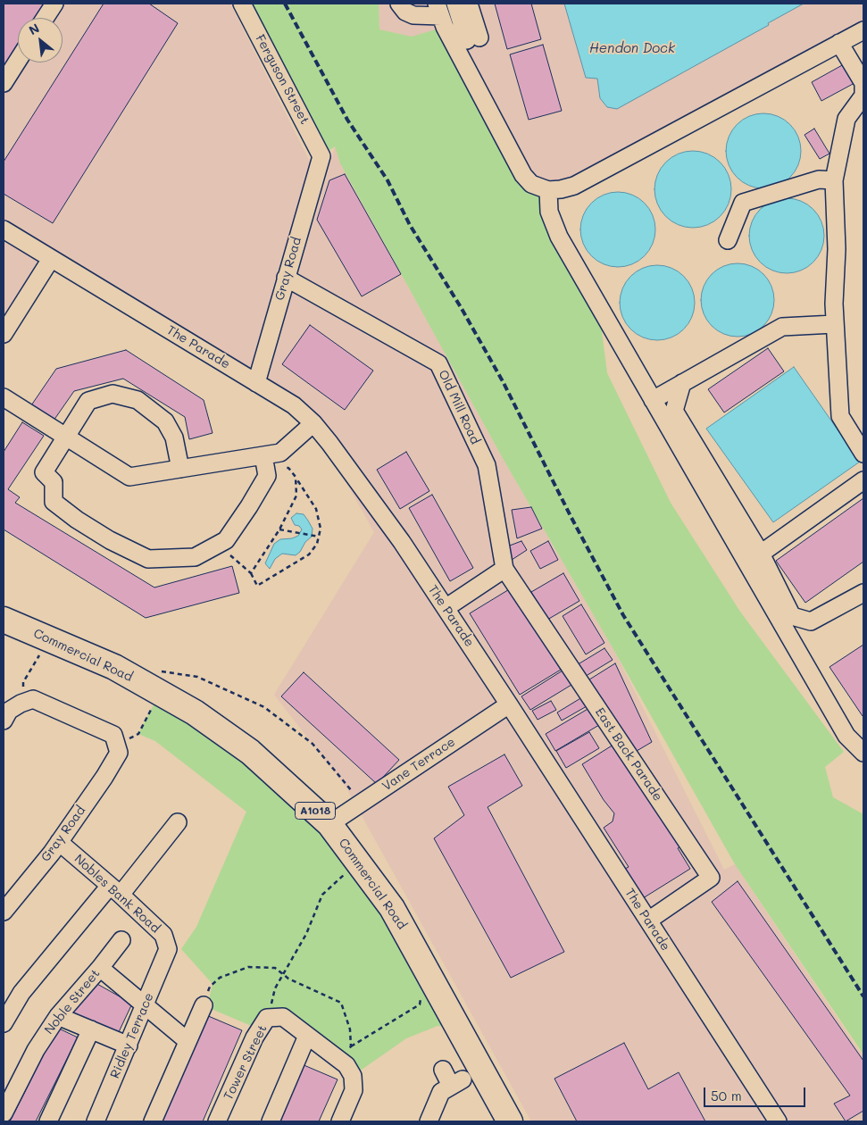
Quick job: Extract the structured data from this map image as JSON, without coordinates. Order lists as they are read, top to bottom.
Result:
{
  "streets": {
    "highway": ["Commercial Road", "A1018"],
    "street": [
      "Ferguson Street",
      "Gray Road",
      "The Parade",
      "Old Mill Road",
      "East Back Parade",
      "Vane Terrace",
      "Nobles Bank Road",
      "Noble Street",
      "Ridley Terrace",
      "Tower Street"
    ]
  },
  "crossings": [
    ["Ferguson Street", "Gray Road"],
    ["Gray Road", "The Parade"],
    ["Gray Road", "Old Mill Road"],
    ["Gray Road", "Nobles Bank Road"],
    ["The Parade", "East Back Parade"],
    ["The Parade", "Vane Terrace"],
    ["Old Mill Road", "East Back Parade"],
    ["Commercial Road", "Vane Terrace"],
    ["Nobles Bank Road", "Ridley Terrace"]
  ],
  "water": ["Hendon Dock"],
  "scale_bar": "50 m",
  "north": "top left"
}
